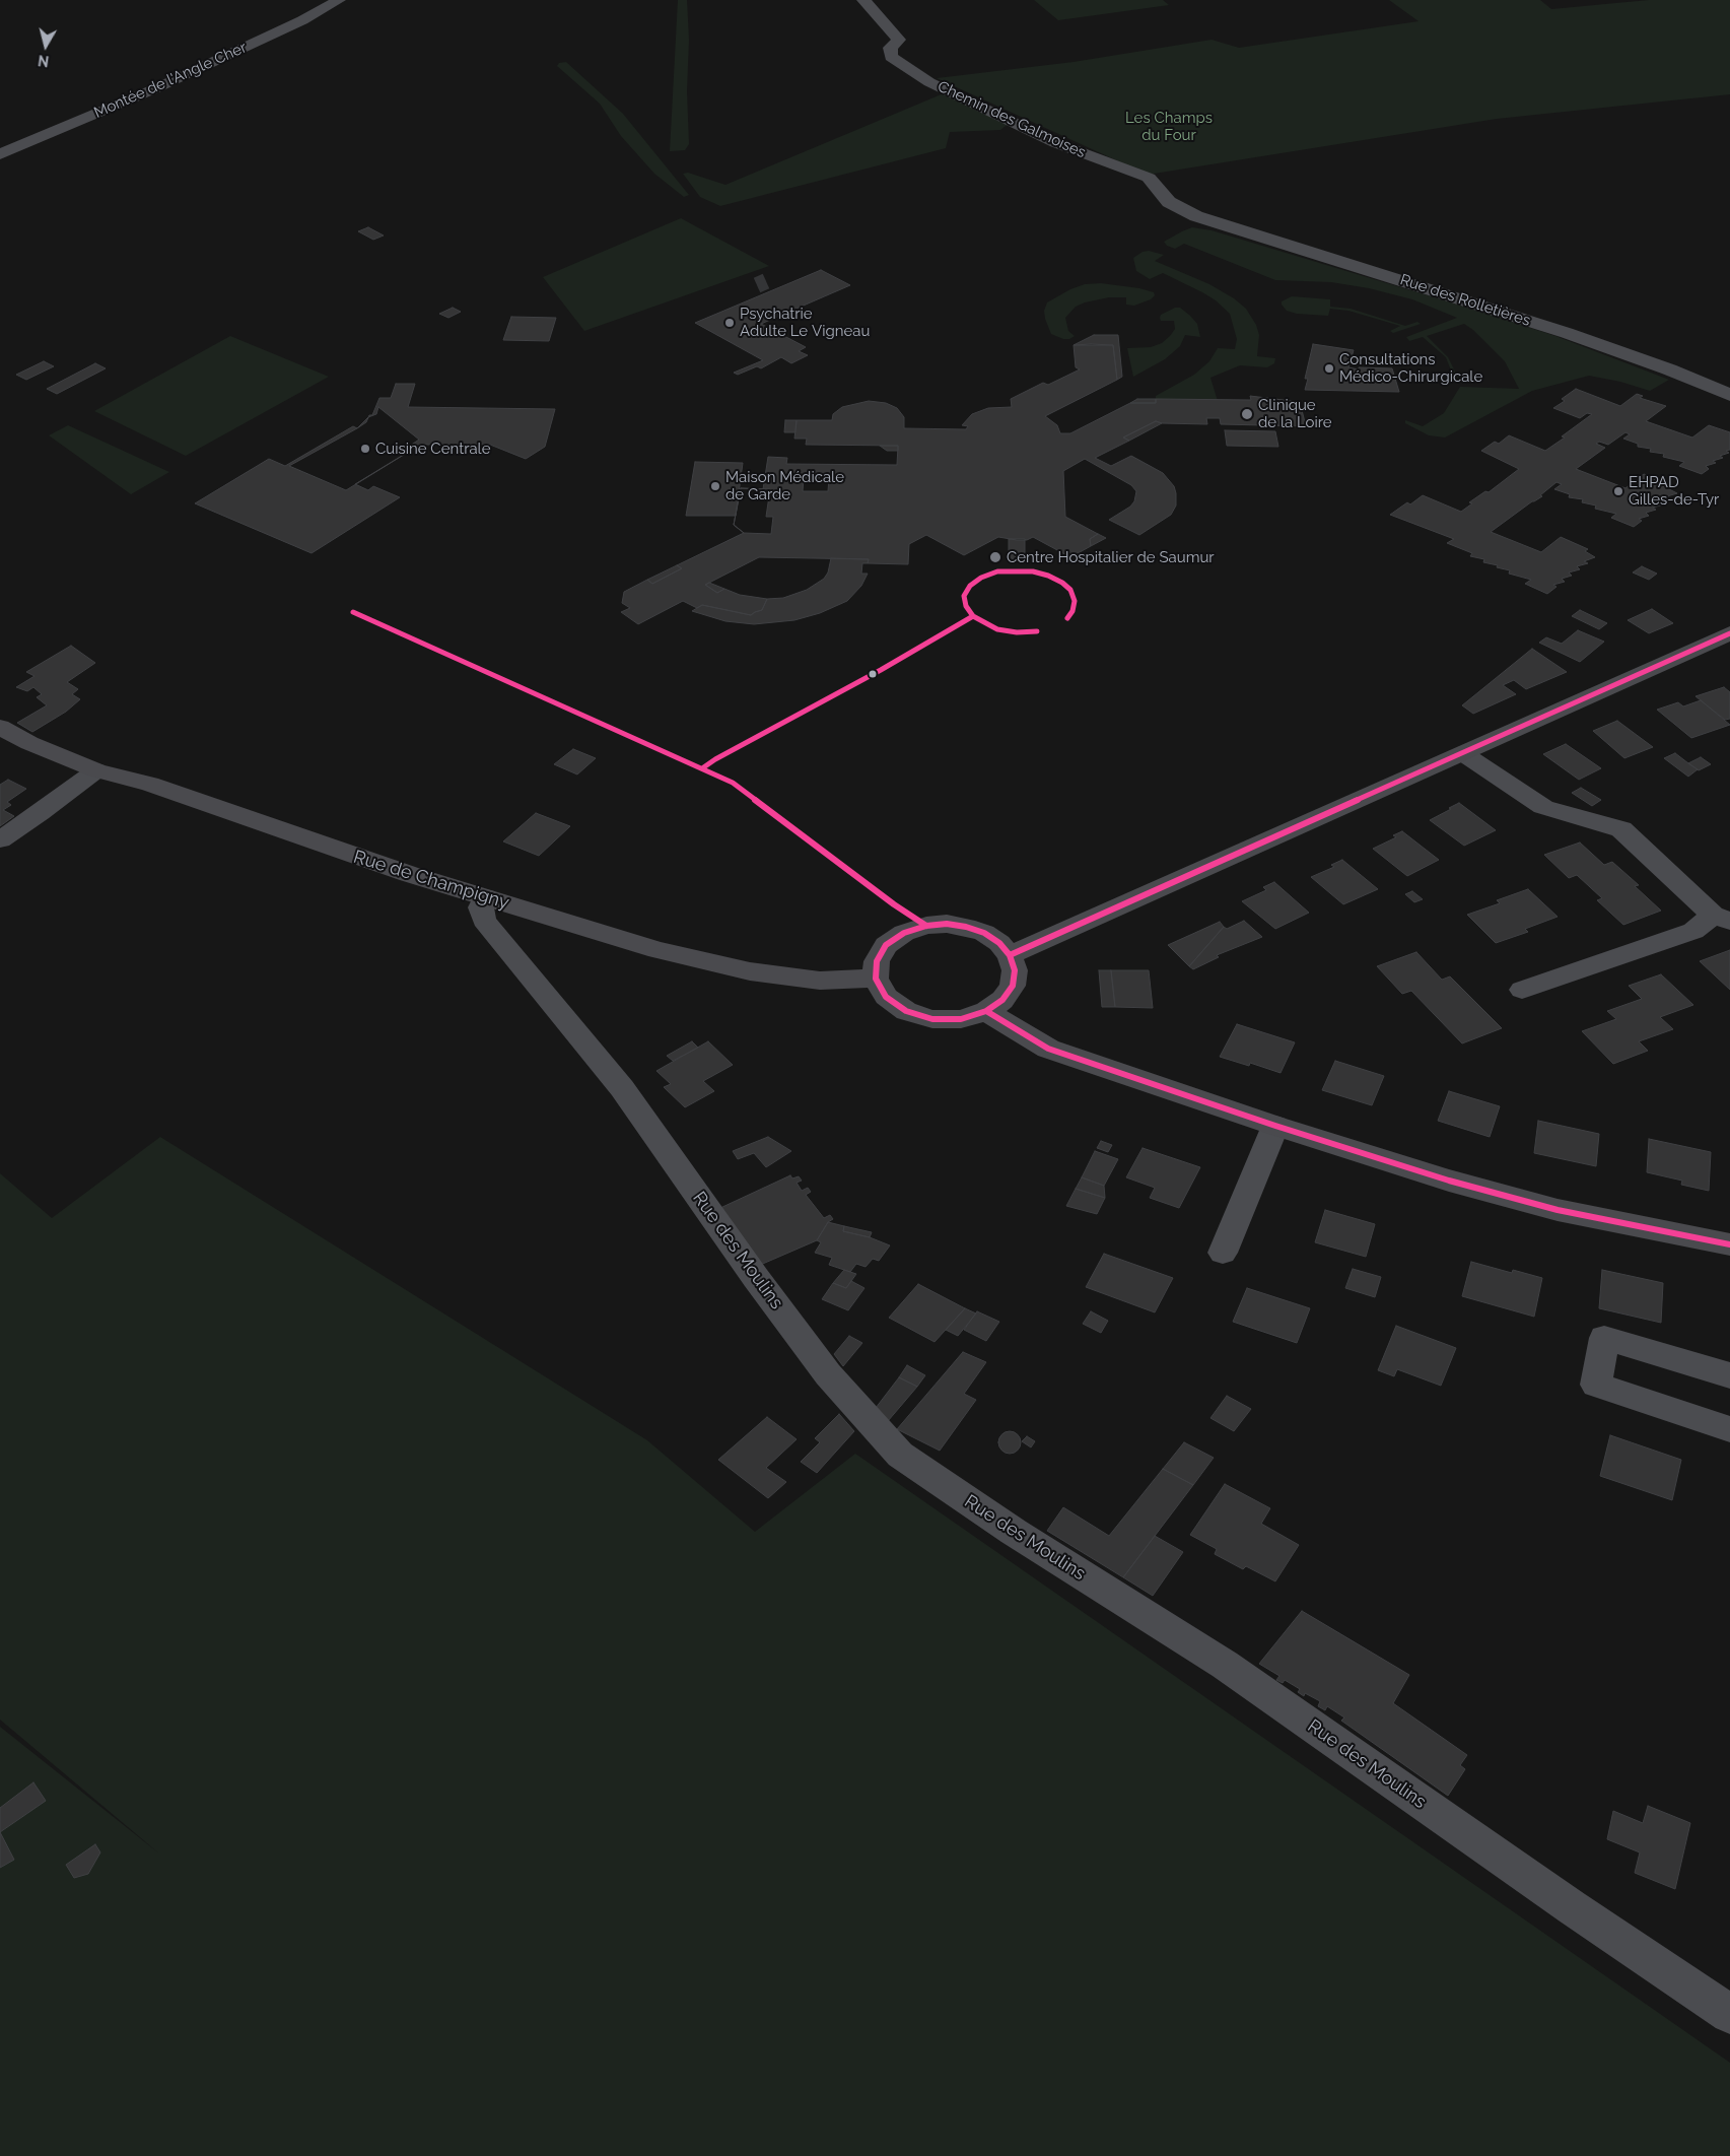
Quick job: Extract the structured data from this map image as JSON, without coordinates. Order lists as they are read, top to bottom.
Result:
{
  "streets": {
    "street": [
      "Montée de l'Angle Cher",
      "Chemin des Galmoises",
      "Rue des Rolletières",
      "Rue de Champigny",
      "Rue des Moulins"
    ]
  },
  "crossings": [
    ["Chemin des Galmoises", "Rue des Rolletières"],
    ["Rue de Champigny", "Rue des Moulins"]
  ],
  "parks": ["Les Champs du Four"],
  "places": [
    "Psychatrie Adulte Le Vigneau",
    "Consultations Médico-Chirurgicale",
    "Clinique de la Loire",
    "Cuisine Centrale",
    "Maison Médicale de Garde",
    "EHPAD Gilles-de-Tyr",
    "Centre Hospitalier de Saumur"
  ],
  "north": "bottom"
}
